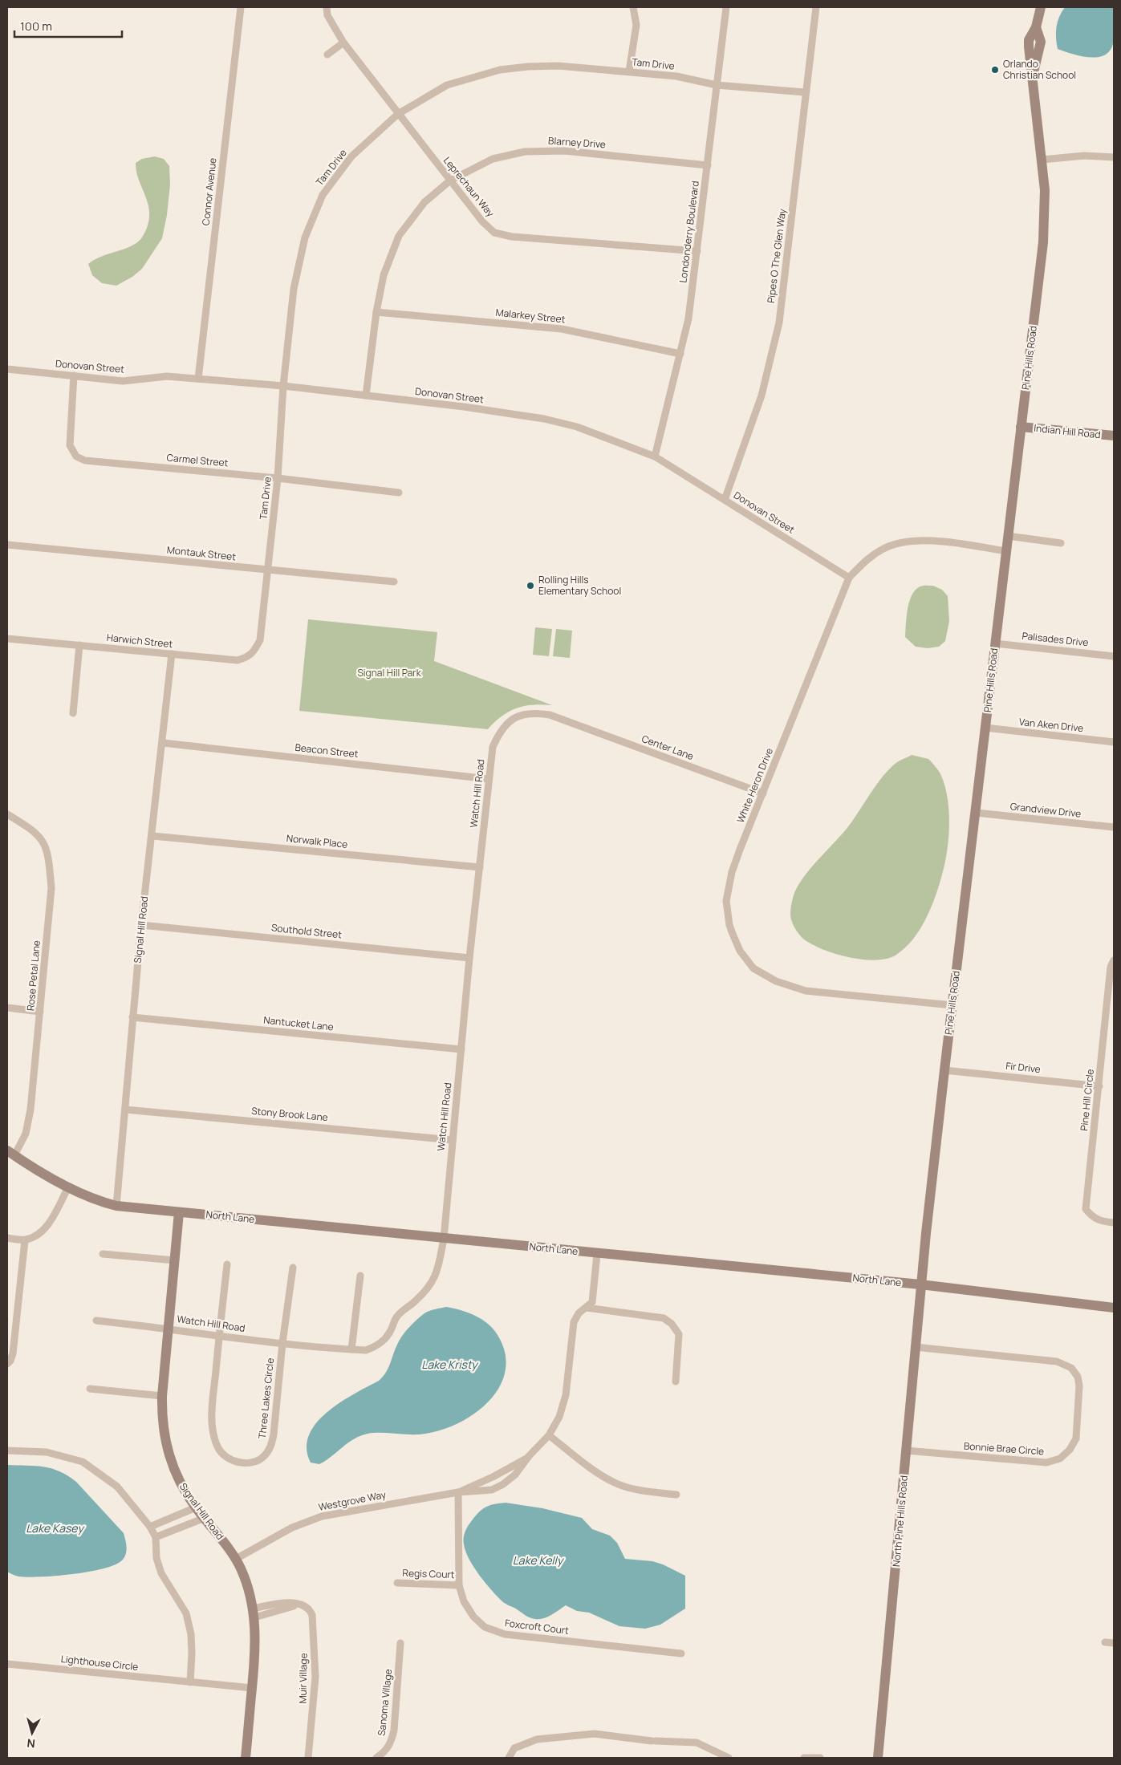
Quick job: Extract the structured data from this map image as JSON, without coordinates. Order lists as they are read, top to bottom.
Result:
{
  "streets": {
    "street": [
      "Tam Drive",
      "Blarney Drive",
      "Leprechaun Way",
      "Connor Avenue",
      "Londonderry Boulevard",
      "Pipes O The Glen Way",
      "Malarkey Street",
      "Pine Hills Road",
      "Donovan Street",
      "Indian Hill Road",
      "Carmel Street",
      "Montauk Street",
      "Palisades Drive",
      "Harwich Street",
      "Van Aken Drive",
      "Center Lane",
      "Beacon Street",
      "White Heron Drive",
      "Watch Hill Road",
      "Grandview Drive",
      "Norwalk Place",
      "Signal Hill Road",
      "Southold Street",
      "Rose Petal Lane",
      "Nantucket Lane",
      "Fir Drive",
      "Pine Hill Circle",
      "Stony Brook Lane",
      "North Lane",
      "Three Lakes Circle",
      "Bonnie Brae Circle",
      "Westgrove Way",
      "North Pine Hills Road",
      "Regis Court",
      "Foxcroft Court",
      "Lighthouse Circle",
      "Muir Village",
      "Sanoma Village"
    ]
  },
  "crossings": [
    ["Tam Drive", "Leprechaun Way"],
    ["Tam Drive", "Londonderry Boulevard"],
    ["Tam Drive", "Pipes O The Glen Way"],
    ["Tam Drive", "Donovan Street"],
    ["Tam Drive", "Carmel Street"],
    ["Tam Drive", "Montauk Street"],
    ["Tam Drive", "Harwich Street"],
    ["Blarney Drive", "Leprechaun Way"],
    ["Blarney Drive", "Londonderry Boulevard"],
    ["Blarney Drive", "Malarkey Street"],
    ["Blarney Drive", "Donovan Street"],
    ["Leprechaun Way", "Londonderry Boulevard"],
    ["Connor Avenue", "Donovan Street"],
    ["Londonderry Boulevard", "Malarkey Street"],
    ["Londonderry Boulevard", "Donovan Street"],
    ["Pipes O The Glen Way", "Donovan Street"],
    ["Pine Hills Road", "Indian Hill Road"],
    ["Pine Hills Road", "Palisades Drive"],
    ["Pine Hills Road", "Van Aken Drive"],
    ["Pine Hills Road", "White Heron Drive"],
    ["Pine Hills Road", "Grandview Drive"],
    ["Pine Hills Road", "Fir Drive"],
    ["Pine Hills Road", "North Lane"],
    ["Pine Hills Road", "North Pine Hills Road"],
    ["Donovan Street", "Carmel Street"],
    ["Donovan Street", "White Heron Drive"],
    ["Harwich Street", "Signal Hill Road"],
    ["Center Lane", "White Heron Drive"],
    ["Center Lane", "Watch Hill Road"],
    ["Beacon Street", "Watch Hill Road"],
    ["Beacon Street", "Signal Hill Road"],
    ["Watch Hill Road", "Norwalk Place"],
    ["Watch Hill Road", "Signal Hill Road"],
    ["Watch Hill Road", "Southold Street"],
    ["Watch Hill Road", "Nantucket Lane"],
    ["Watch Hill Road", "Stony Brook Lane"],
    ["Watch Hill Road", "North Lane"],
    ["Watch Hill Road", "Three Lakes Circle"],
    ["Norwalk Place", "Signal Hill Road"],
    ["Signal Hill Road", "Southold Street"],
    ["Signal Hill Road", "Nantucket Lane"],
    ["Signal Hill Road", "Stony Brook Lane"],
    ["Signal Hill Road", "North Lane"],
    ["Signal Hill Road", "Westgrove Way"],
    ["Signal Hill Road", "Lighthouse Circle"],
    ["Signal Hill Road", "Muir Village"],
    ["Rose Petal Lane", "North Lane"],
    ["Fir Drive", "Pine Hill Circle"],
    ["North Lane", "Westgrove Way"],
    ["North Lane", "North Pine Hills Road"],
    ["Bonnie Brae Circle", "North Pine Hills Road"],
    ["Westgrove Way", "Foxcroft Court"],
    ["Regis Court", "Foxcroft Court"]
  ],
  "water": ["Lake Kristy", "Lake Kasey", "Lake Kelly"],
  "parks": ["Signal Hill Park"],
  "places": ["Orlando Christian School", "Rolling Hills Elementary School"],
  "scale_bar": "100 m",
  "north": "bottom"
}
